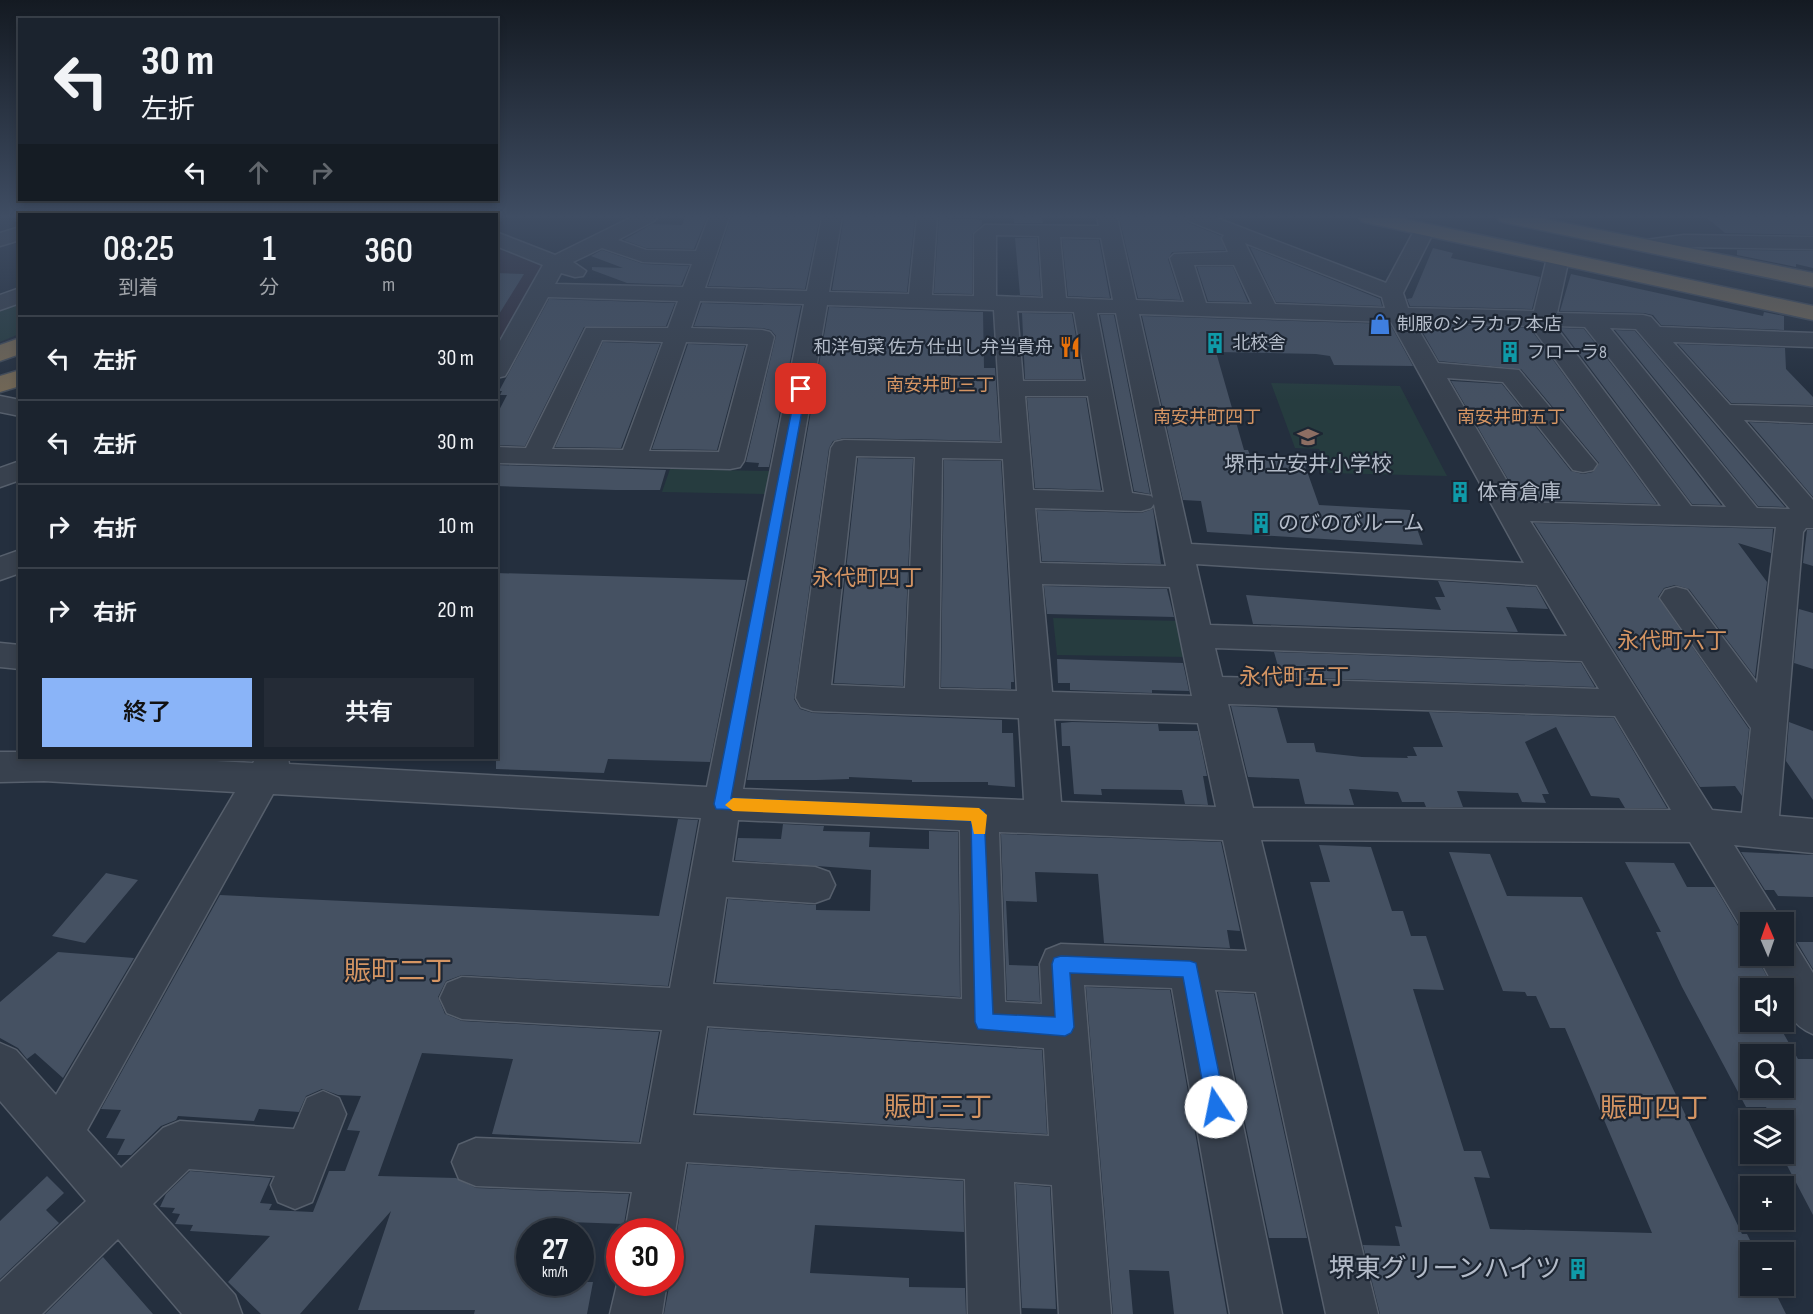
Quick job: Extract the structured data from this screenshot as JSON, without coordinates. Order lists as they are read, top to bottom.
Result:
{
  "districts": [
    "南安井町三丁",
    "南安井町四丁",
    "南安井町五丁",
    "永代町四丁",
    "永代町六丁",
    "永代町五丁",
    "賑町二丁",
    "賑町三丁",
    "賑町四丁"
  ],
  "places": {
    "shop": ["制服のシラカワ 本店"],
    "building": [
      "北校舎",
      "フローラ8",
      "体育倉庫",
      "のびのびルーム",
      "堺東グリーンハイツ"
    ],
    "restaurant": ["和洋旬菜 佐方 仕出し弁当貴舟"],
    "school or university": ["堺市立安井小学校"]
  },
  "north": "top",
  "page": {
    "turn": ["30 m", "左折"],
    "eta": [
      "08:25",
      "到着",
      "1",
      "分",
      "360",
      "m"
    ],
    "list": [
      {
        "name": "左折",
        "value": "30 m"
      },
      {
        "name": "左折",
        "value": "30 m"
      },
      {
        "name": "右折",
        "value": "10 m"
      },
      {
        "name": "右折",
        "value": "20 m"
      }
    ],
    "buttons": ["終了", "共有"],
    "map_buttons": ["+", "−"],
    "speed": "27 km/h",
    "limit": "30"
  }
}
